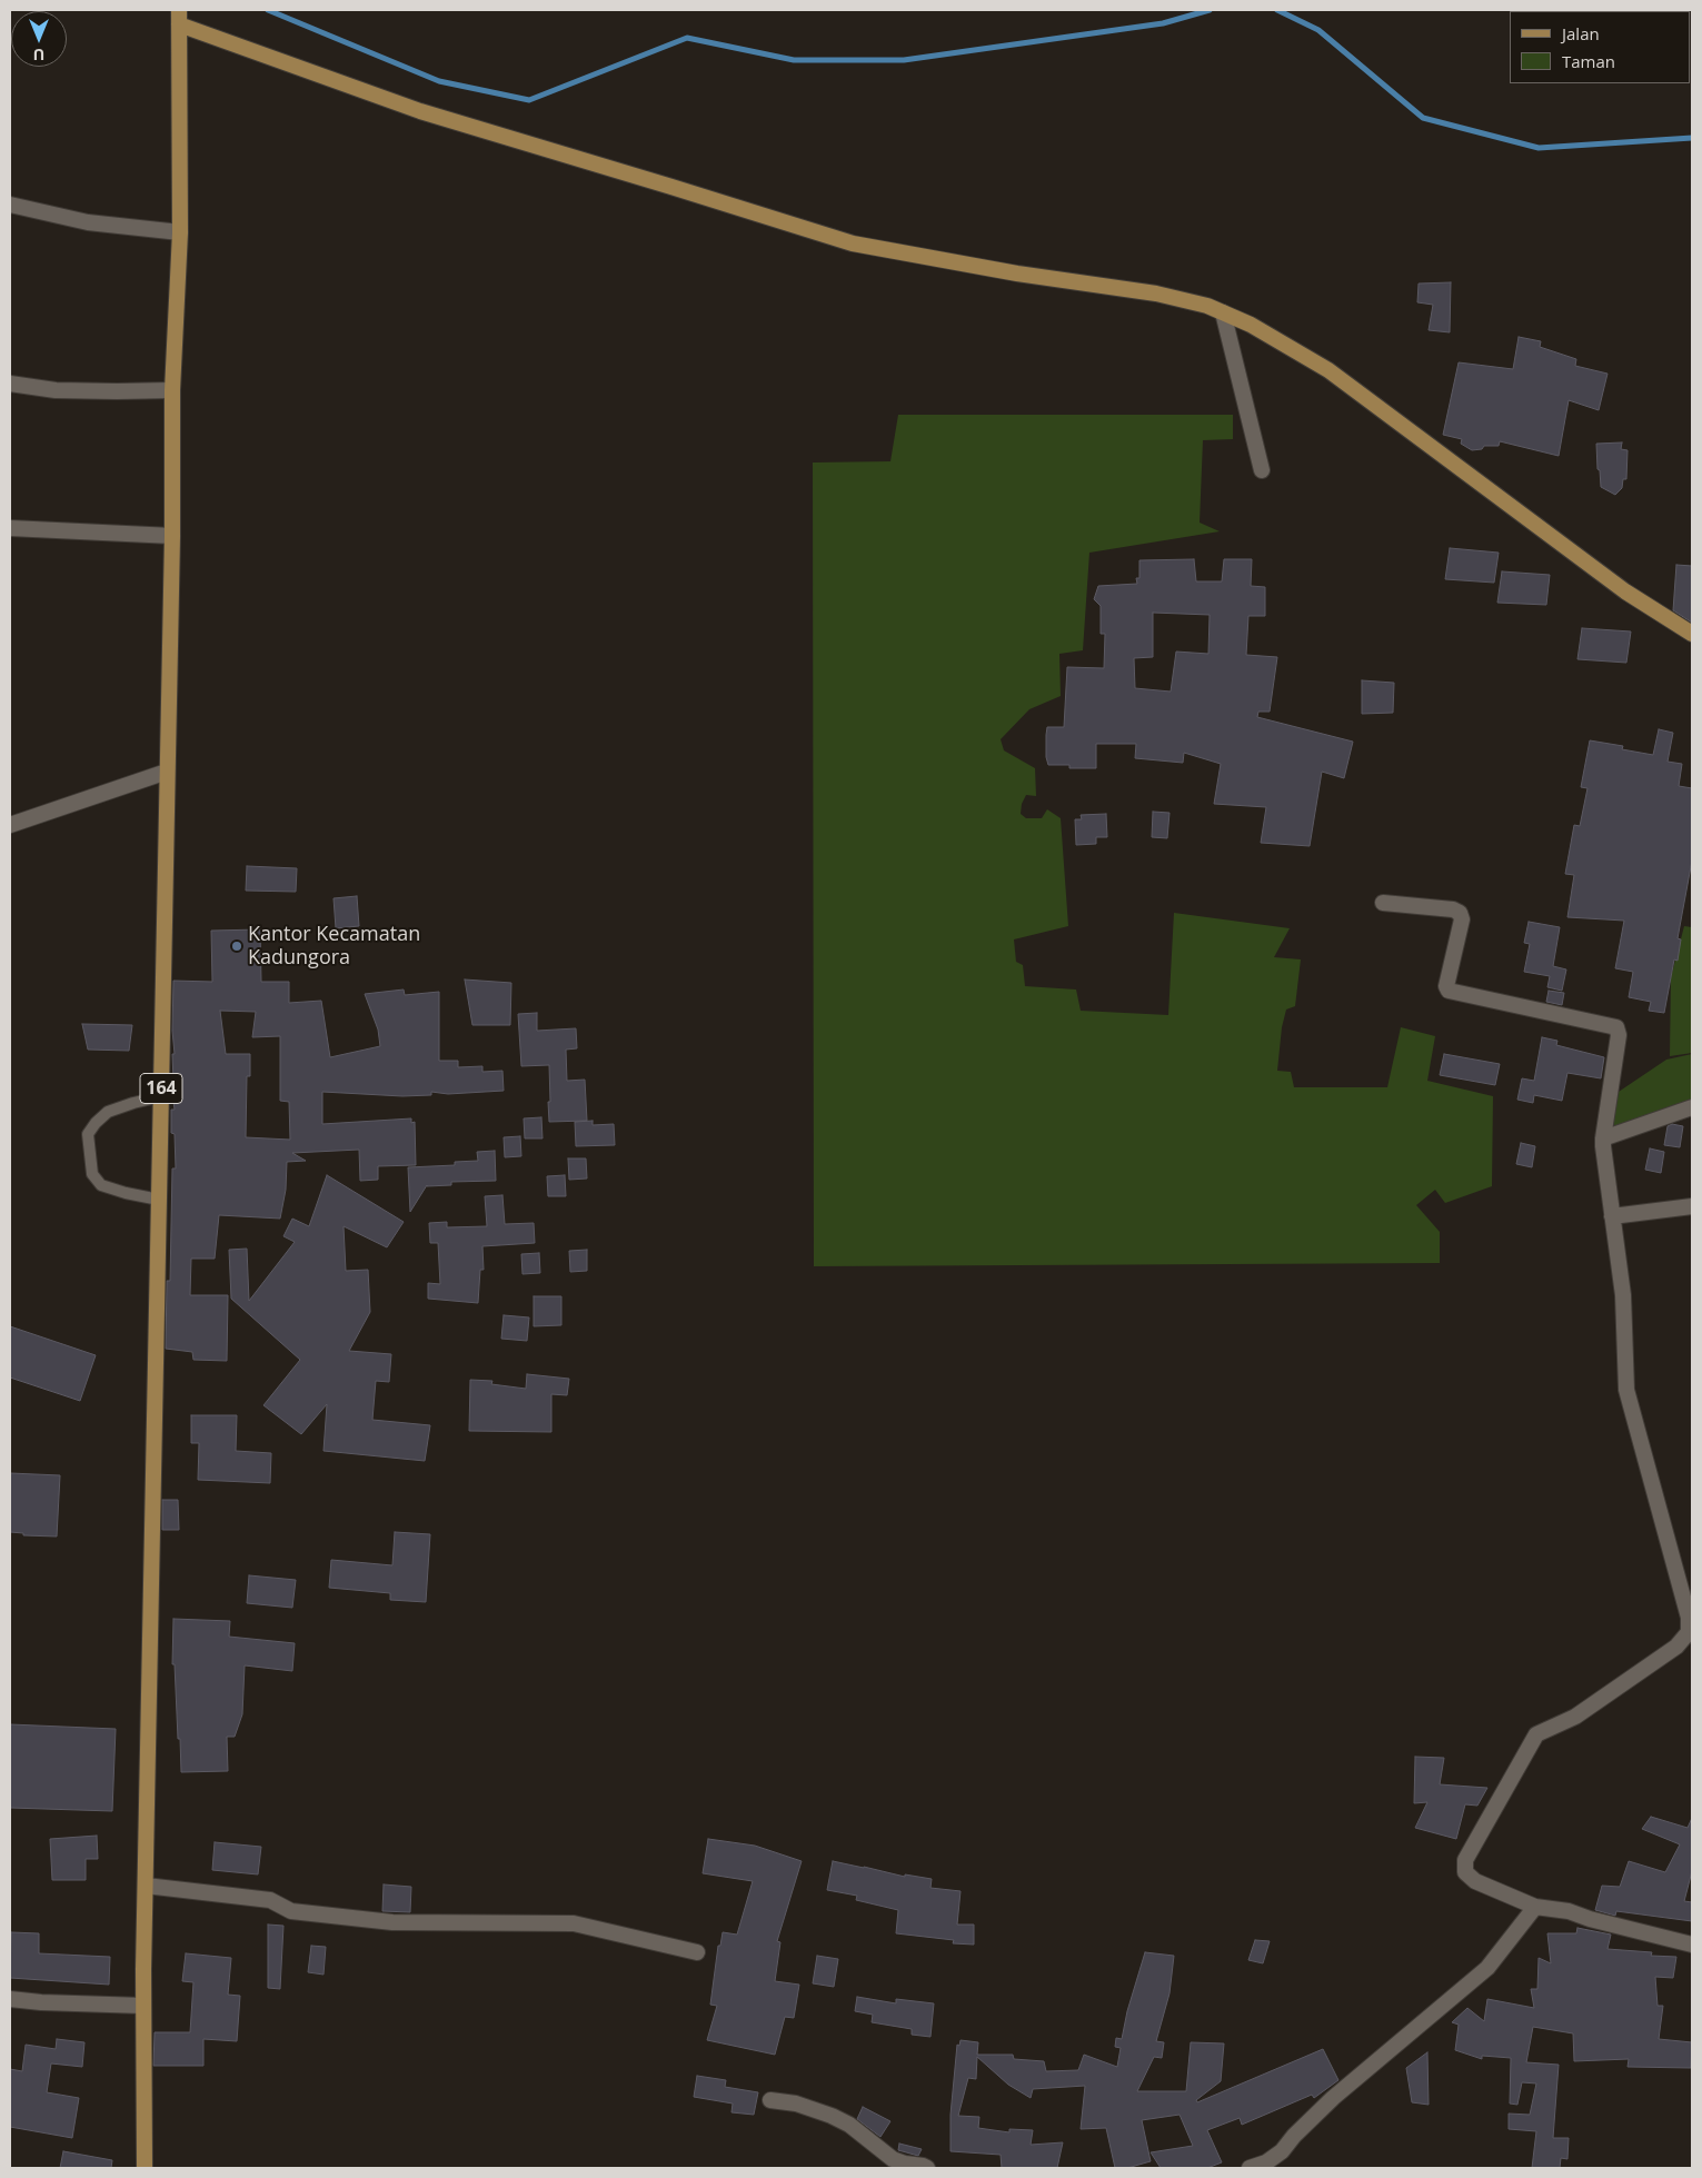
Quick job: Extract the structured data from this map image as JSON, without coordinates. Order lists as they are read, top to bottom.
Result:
{
  "streets": {
    "main road": ["164"]
  },
  "places": ["Kantor Kecamatan Kadungora"],
  "legend": ["Jalan", "Taman"],
  "north": "bottom"
}
